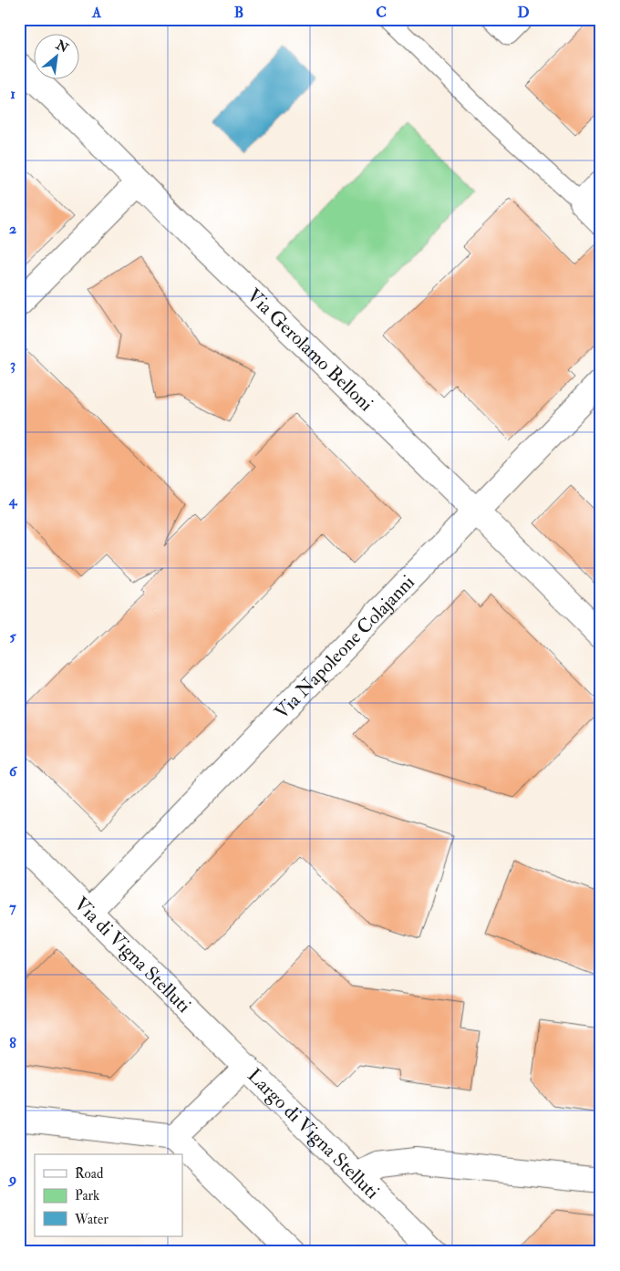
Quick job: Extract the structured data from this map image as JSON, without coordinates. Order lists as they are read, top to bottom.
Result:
{
  "streets": {
    "street": [
      "Via Gerolamo Belloni",
      "Via Napoleone Colajanni",
      "Via di Vigna Stelluti",
      "Largo di Vigna Stelluti"
    ]
  },
  "crossings": [
    ["Via Gerolamo Belloni", "Via Napoleone Colajanni"],
    ["Via Napoleone Colajanni", "Via di Vigna Stelluti"],
    ["Via di Vigna Stelluti", "Largo di Vigna Stelluti"]
  ],
  "legend": ["Road", "Park", "Water"],
  "north": "top right",
  "grid": {
    "columns": [
      "A",
      "B",
      "C",
      "D"
    ],
    "rows": [
      "1",
      "2",
      "3",
      "4",
      "5",
      "6",
      "7",
      "8",
      "9"
    ]
  }
}
